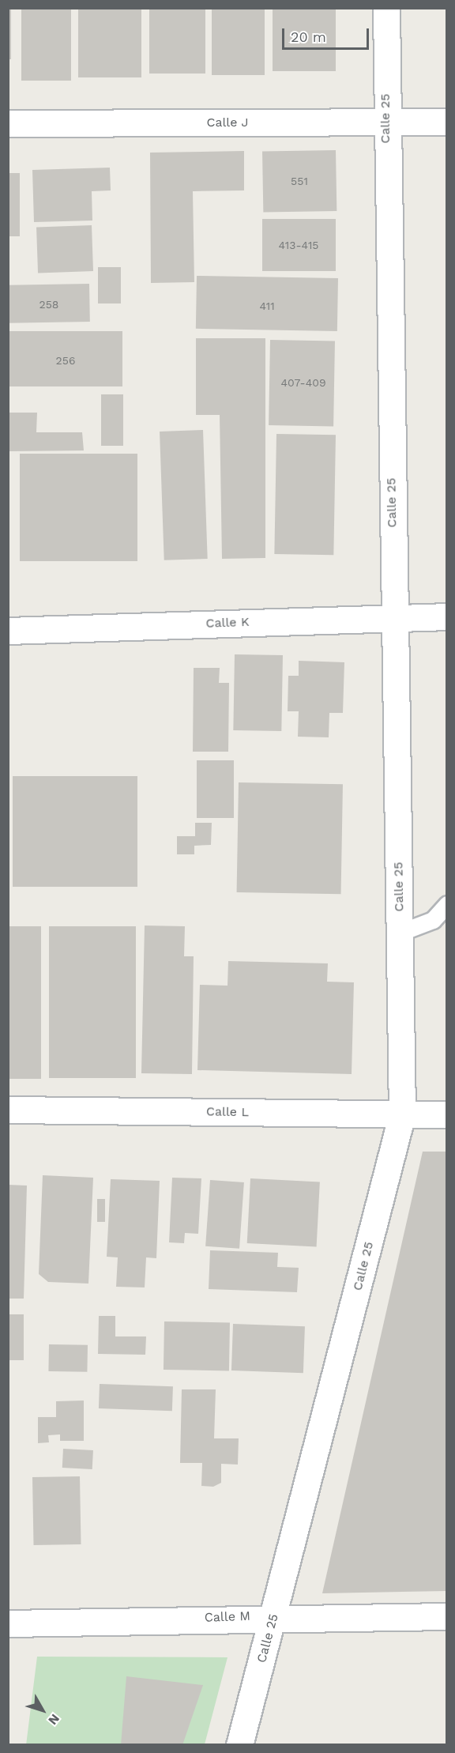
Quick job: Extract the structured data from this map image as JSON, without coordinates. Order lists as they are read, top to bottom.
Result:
{
  "streets": {
    "street": [
      "Calle 25",
      "Calle J",
      "Calle K",
      "Calle L",
      "Calle M"
    ]
  },
  "crossings": [
    ["Calle 25", "Calle J"],
    ["Calle 25", "Calle K"],
    ["Calle 25", "Calle L"],
    ["Calle 25", "Calle M"]
  ],
  "house_numbers": [
    "551",
    "413-415",
    "258",
    "411",
    "256",
    "407-409"
  ],
  "scale_bar": "20 m",
  "north": "bottom right"
}
